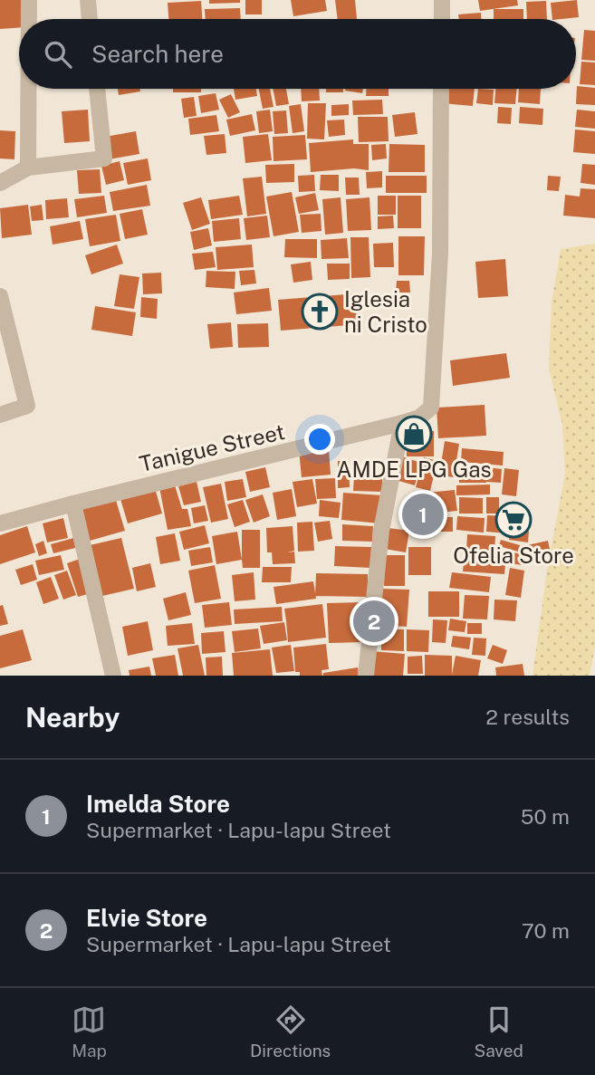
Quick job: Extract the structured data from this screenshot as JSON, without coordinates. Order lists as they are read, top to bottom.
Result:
{
  "streets": {
    "street": ["Tanigue Street"]
  },
  "places": {
    "church": ["Iglesia ni Cristo"],
    "shop": ["AMDE LPG Gas"],
    "supermarket": ["Ofelia Store"]
  },
  "page": {
    "search": "Search here",
    "pins": ["1", "2"],
    "heading": ["Nearby", "2 results"],
    "list": [
      {
        "mark": "1",
        "name": "Imelda Store",
        "note": "Supermarket · Lapu-lapu Street",
        "value": "50 m"
      },
      {
        "mark": "2",
        "name": "Elvie Store",
        "note": "Supermarket · Lapu-lapu Street",
        "value": "70 m"
      }
    ],
    "nav": ["Map", "Directions", "Saved"]
  }
}
